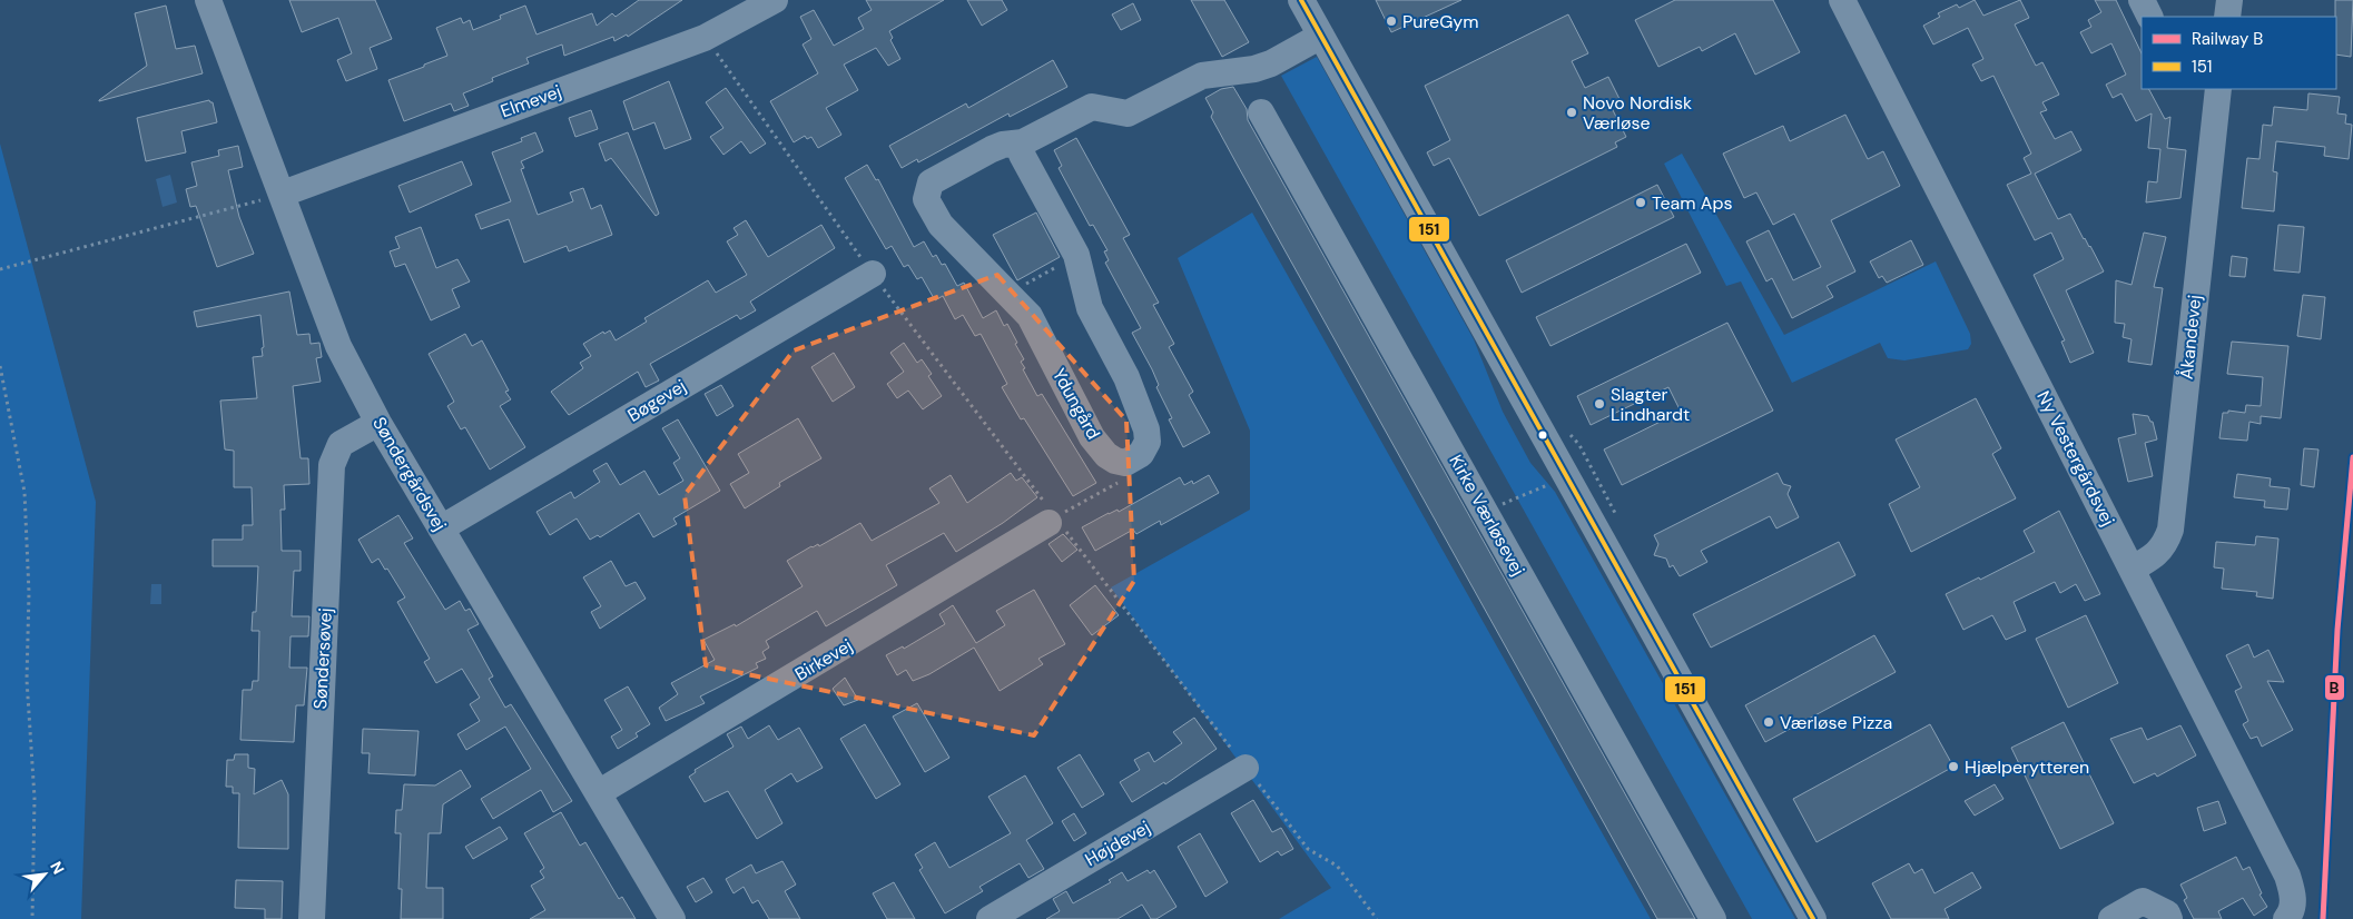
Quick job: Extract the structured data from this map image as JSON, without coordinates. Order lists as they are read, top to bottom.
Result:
{
  "streets": {
    "street": [
      "Elmevej",
      "Åkandevej",
      "Bøgevej",
      "Ydungård",
      "Ny Vestergårdsvej",
      "Søndergårdsvej",
      "Kirke Værløsevej",
      "Søndersøvej",
      "Birkevej",
      "Højdevej"
    ]
  },
  "crossings": [
    ["Elmevej", "Søndergårdsvej"],
    ["Åkandevej", "Ny Vestergårdsvej"],
    ["Bøgevej", "Søndergårdsvej"],
    ["Søndergårdsvej", "Søndersøvej"],
    ["Søndergårdsvej", "Birkevej"]
  ],
  "places": [
    "PureGym",
    "Novo Nordisk Værløse",
    "Team Aps",
    "Slagter Lindhardt",
    "Værløse Pizza",
    "Hjælperytteren"
  ],
  "lines": ["transit line 151", "rail line B"],
  "legend": ["Railway B", "151"],
  "north": "top right"
}
